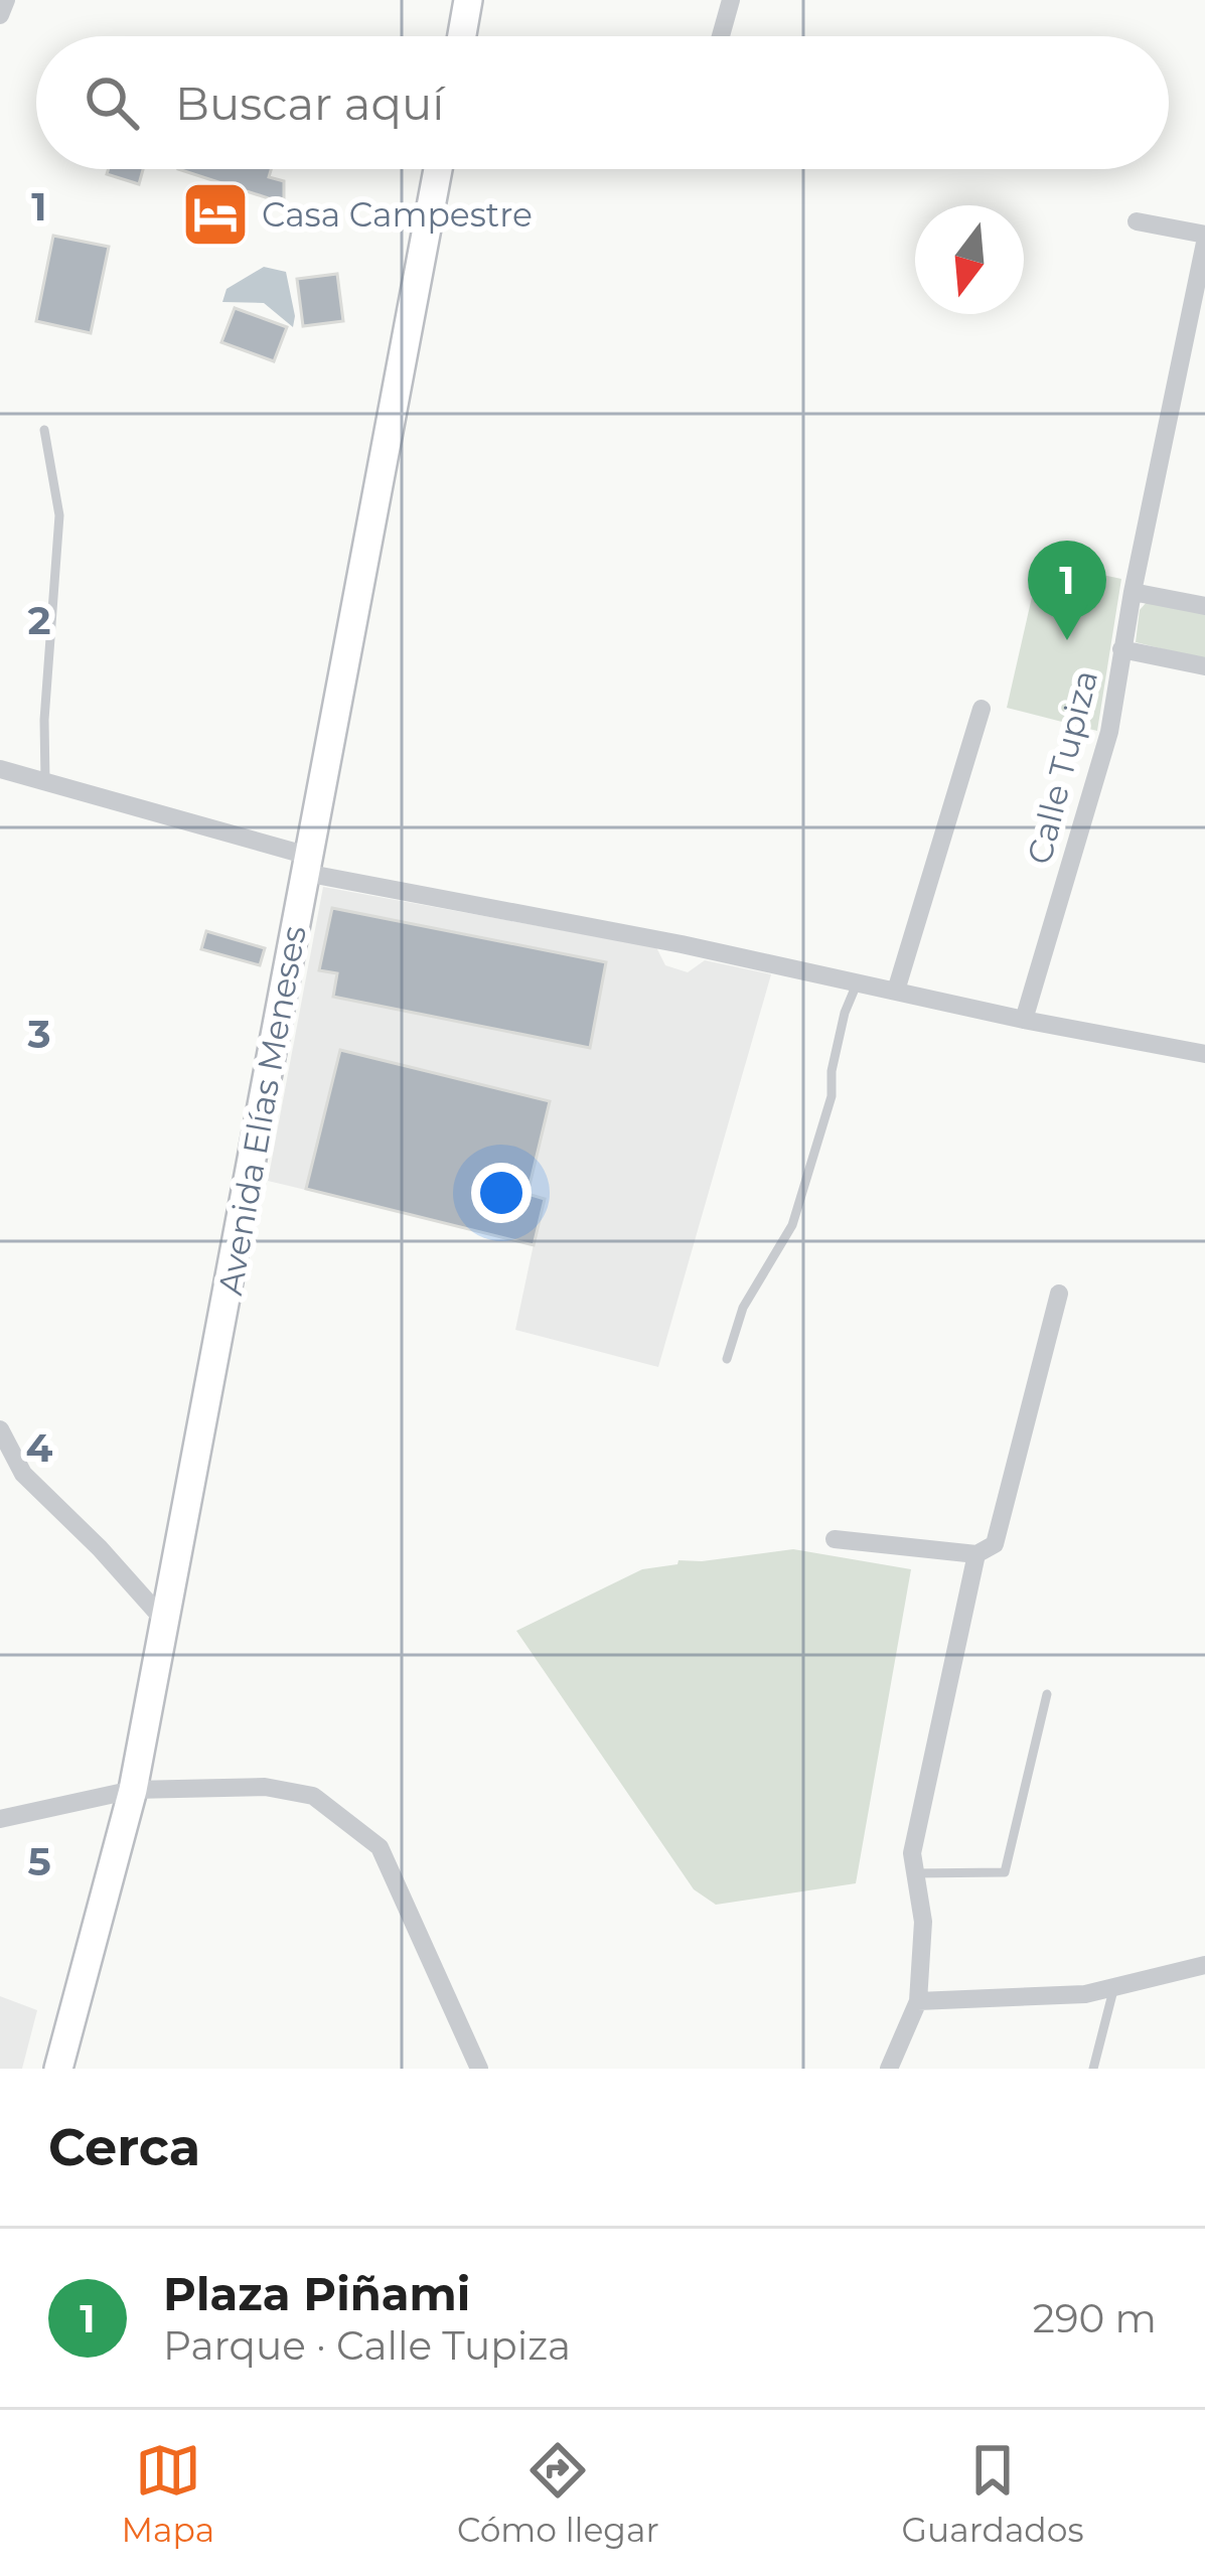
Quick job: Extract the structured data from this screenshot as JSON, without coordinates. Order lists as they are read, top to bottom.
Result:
{
  "streets": {
    "main road": ["Avenida Elías Meneses"],
    "street": ["Calle Tupiza"]
  },
  "places": {
    "hotel": ["Casa Campestre"]
  },
  "north": "bottom",
  "page": {
    "search": "Buscar aquí",
    "pins": "1",
    "heading": "Cerca",
    "list": [
      {
        "mark": "1",
        "name": "Plaza Piñami",
        "note": "Parque · Calle Tupiza",
        "value": "290 m"
      }
    ],
    "nav": ["Mapa", "Cómo llegar", "Guardados"]
  },
  "grid": {
    "rows": [
      "1",
      "2",
      "3",
      "4",
      "5"
    ]
  }
}
